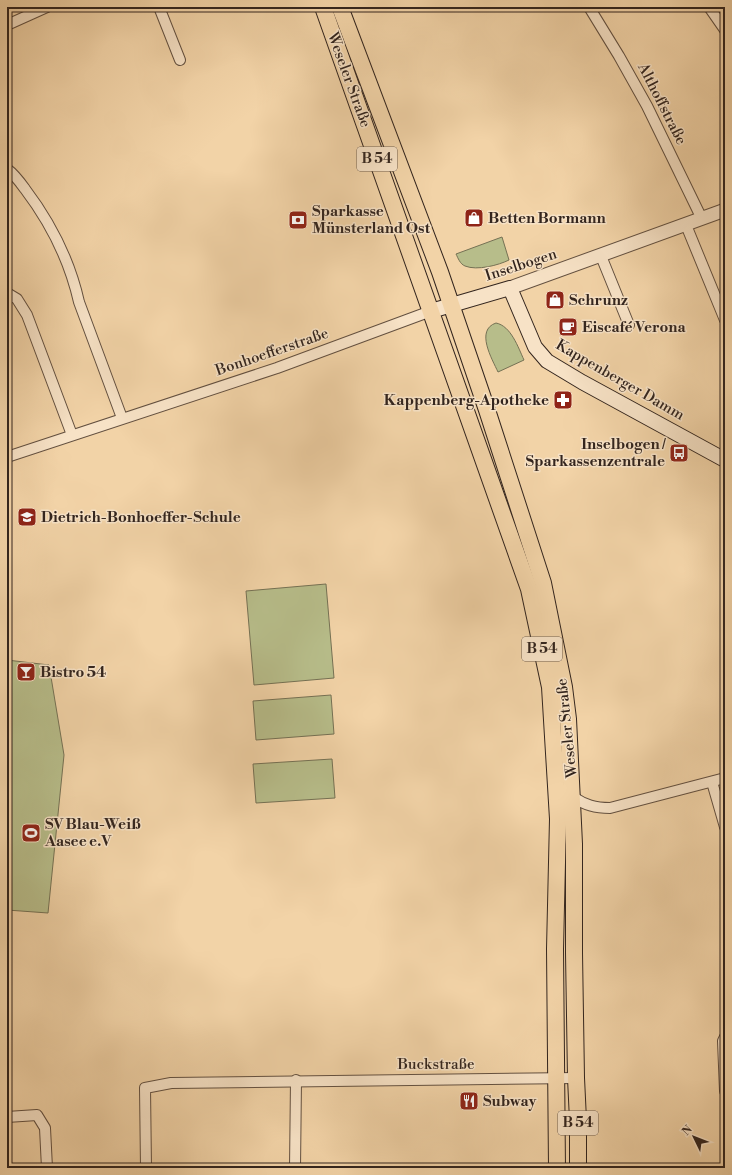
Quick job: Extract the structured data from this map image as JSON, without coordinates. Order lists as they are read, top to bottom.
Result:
{
  "streets": {
    "main road": [
      "Weseler Straße",
      "B 54",
      "Inselbogen",
      "Kappenberger Damm"
    ],
    "street": ["Althoffstraße", "Bonhoefferstraße", "Buckstraße"]
  },
  "crossings": [
    ["Weseler Straße", "Inselbogen"],
    ["Weseler Straße", "Bonhoefferstraße"],
    ["Weseler Straße", "Buckstraße"],
    ["Althoffstraße", "Inselbogen"],
    ["Inselbogen", "Kappenberger Damm"]
  ],
  "places": {
    "shop": ["Betten Bormann", "Schrunz"],
    "bank": ["Sparkasse Münsterland Ost"],
    "cafe": ["Eiscafé Verona"],
    "pharmacy": ["Kappenberg-Apotheke"],
    "bus stop": ["Inselbogen / Sparkassenzentrale"],
    "school or university": ["Dietrich-Bonhoeffer-Schule"],
    "bar": ["Bistro 54"],
    "sports": ["SV Blau-Weiß Aasee e.V"],
    "restaurant": ["Subway"]
  },
  "north": "top left"
}
